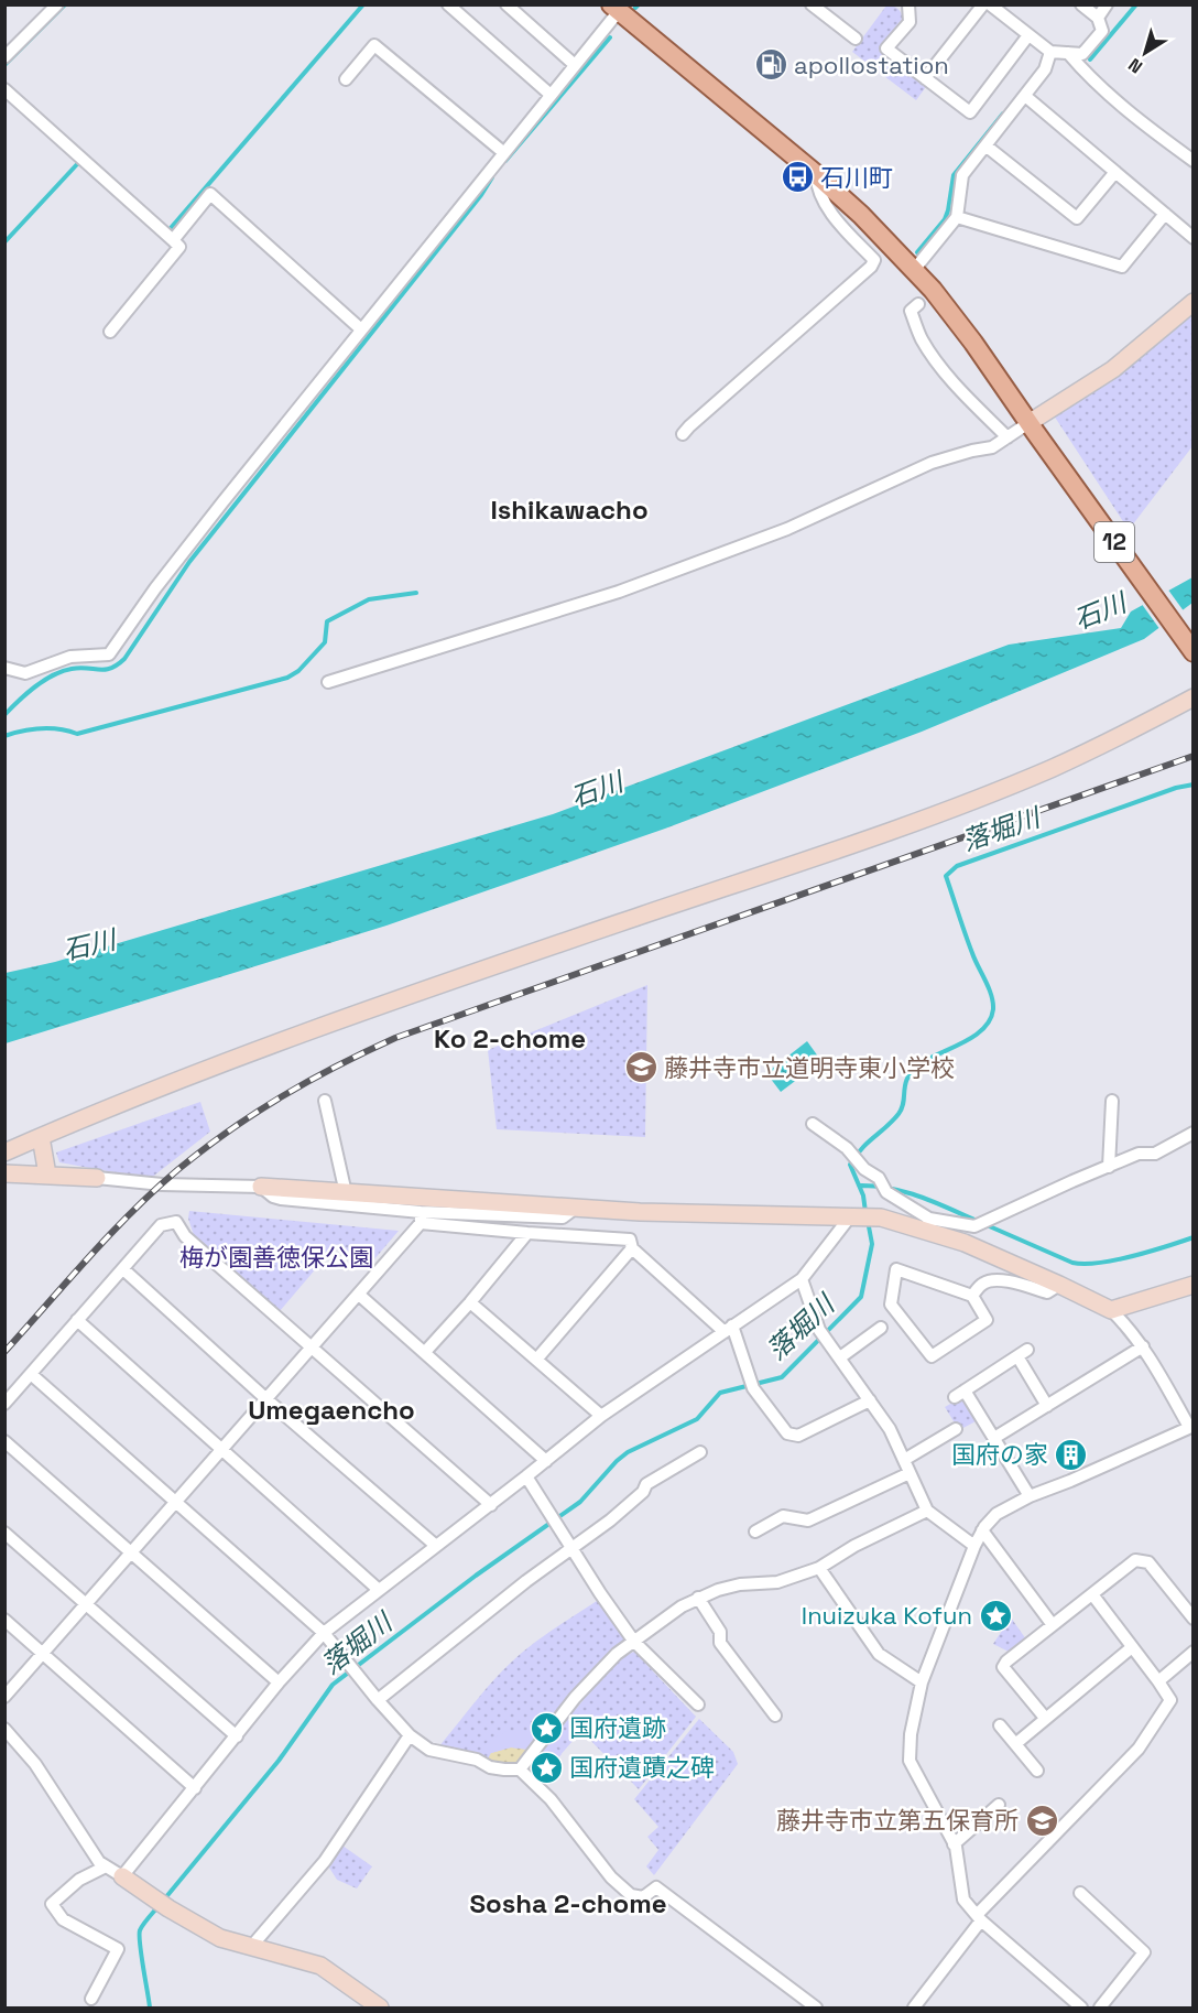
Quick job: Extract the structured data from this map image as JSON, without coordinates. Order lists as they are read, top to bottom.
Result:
{
  "streets": {
    "main road": ["12"]
  },
  "districts": [
    "Ishikawacho",
    "Ko 2-chome",
    "Umegaencho",
    "Sosha 2-chome"
  ],
  "water": ["石川", "落堀川"],
  "parks": ["梅が園善徳保公園"],
  "places": {
    "fuel station": ["apollostation"],
    "bus stop": ["石川町"],
    "school or university": ["藤井寺市立道明寺東小学校", "藤井寺市立第五保育所"],
    "building": ["国府の家"],
    "place": ["Inuizuka Kofun", "国府遺跡", "国府遺蹟之碑"]
  },
  "north": "bottom left"
}
